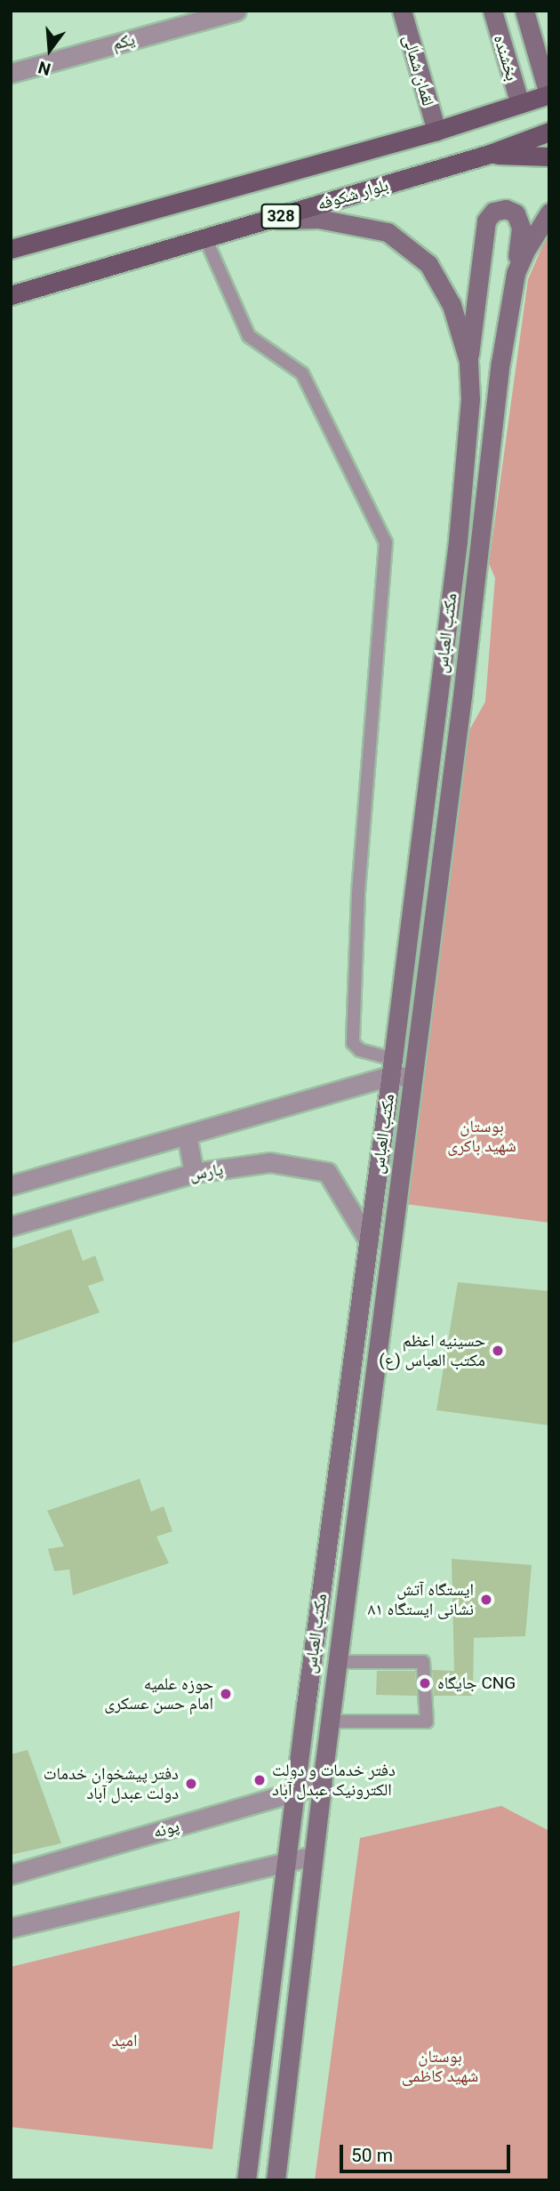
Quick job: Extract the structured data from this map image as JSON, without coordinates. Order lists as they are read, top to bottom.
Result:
{
  "streets": {
    "main road": [
      "بخشنده",
      "لقمان شمالی",
      "بلوار شکوفه",
      "328",
      "مکتب العباس"
    ],
    "street": ["یکم", "پارس", "پونه"]
  },
  "crossings": [
    ["لقمان شمالی", "328"],
    ["بلوار شکوفه", "مکتب العباس"],
    ["مکتب العباس", "پارس"],
    ["مکتب العباس", "پونه"]
  ],
  "parks": ["بوستان شهید باکری", "امید", "بوستان شهید کاظمی"],
  "places": [
    "حسینیه اعظم مکتب العباس (ع)",
    "ایستگاه آتش نشانی ایستگاه ۸۱",
    "جایگاه CNG",
    "حوزه علمیه امام حسن عسکری",
    "دفتر خدمات و دولت الکترونیک عبدل آباد",
    "دفتر پیشخوان خدمات دولت عبدل آباد"
  ],
  "scale_bar": "50 m",
  "north": "bottom"
}
